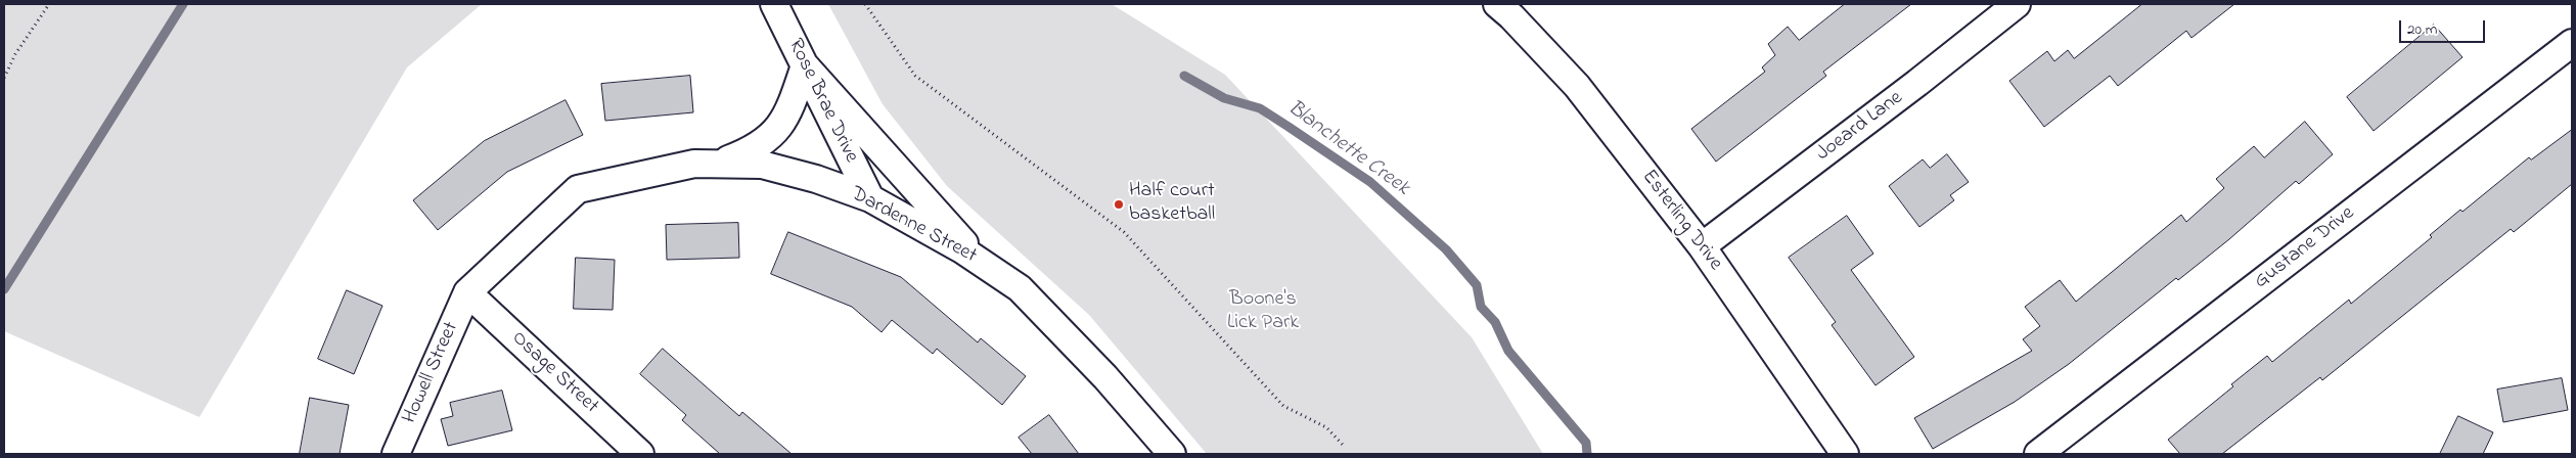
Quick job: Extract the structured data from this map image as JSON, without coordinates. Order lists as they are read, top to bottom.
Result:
{
  "streets": {
    "street": [
      "Rose Brae Drive",
      "Joeard Lane",
      "Esterling Drive",
      "Dardenne Street",
      "Gustane Drive",
      "Howell Street",
      "Osage Street"
    ]
  },
  "crossings": [
    ["Rose Brae Drive", "Dardenne Street"],
    ["Joeard Lane", "Esterling Drive"],
    ["Dardenne Street", "Howell Street"],
    ["Dardenne Street", "Osage Street"],
    ["Howell Street", "Osage Street"]
  ],
  "water": ["Blanchette Creek"],
  "parks": ["Boone's Lick Park"],
  "places": ["Half court basketball"],
  "scale_bar": "20 m"
}
